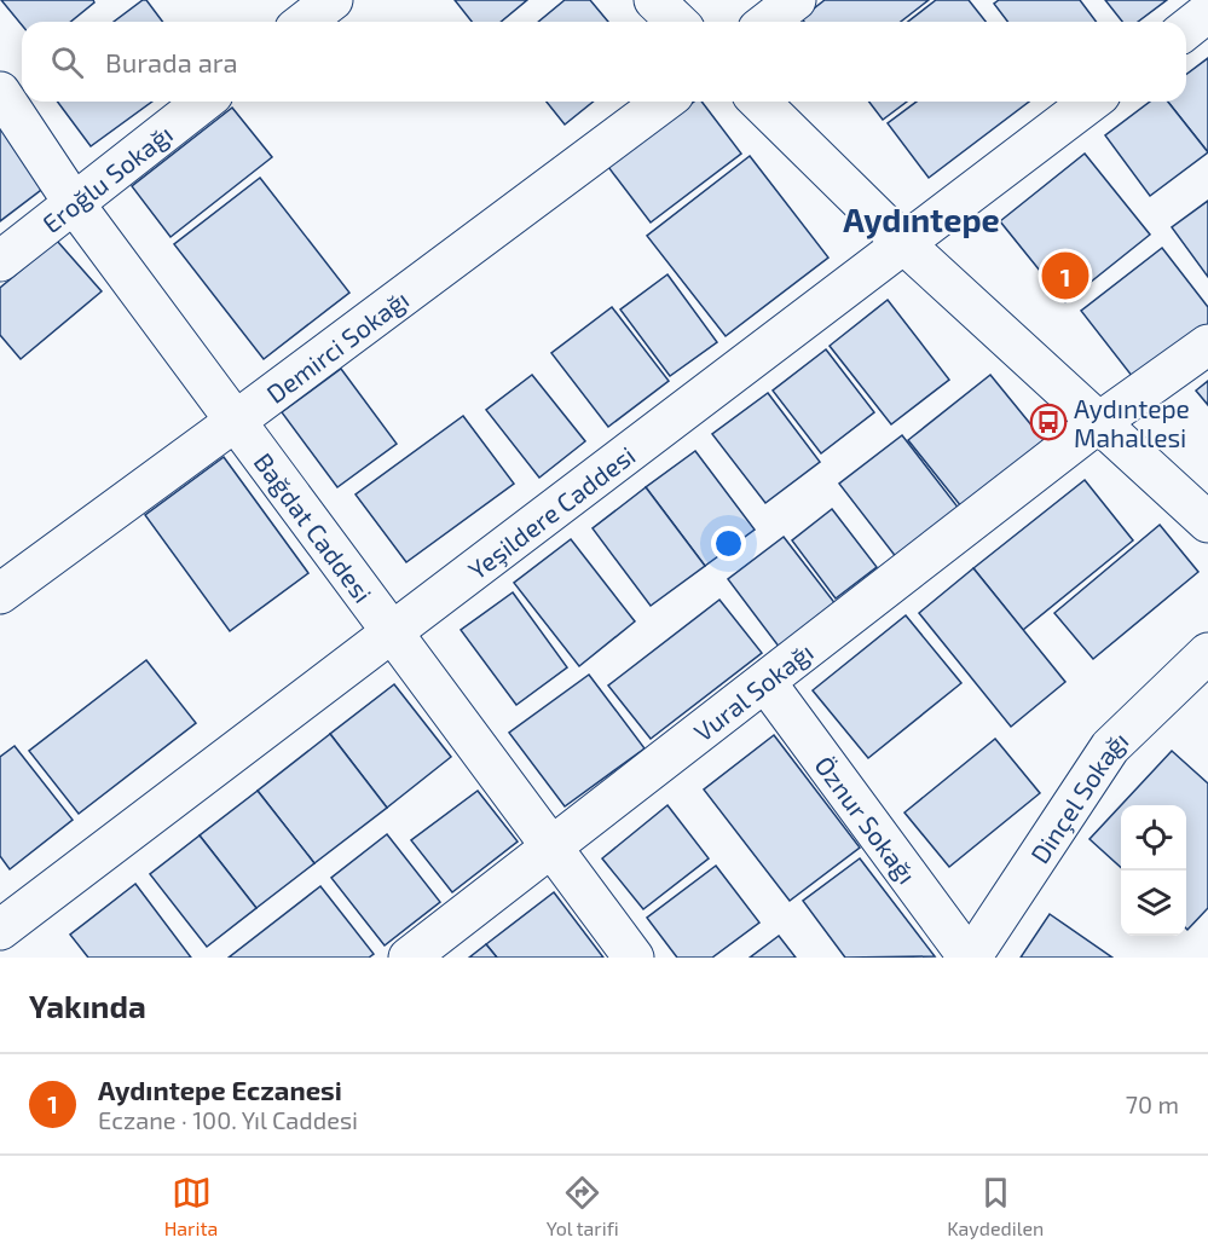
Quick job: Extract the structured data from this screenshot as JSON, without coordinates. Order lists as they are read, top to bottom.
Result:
{
  "streets": {
    "street": [
      "Eroğlu Sokağı",
      "Demirci Sokağı",
      "Yeşildere Caddesi",
      "Bağdat Caddesi",
      "Vural Sokağı",
      "Dinçel Sokağı",
      "Öznur Sokağı"
    ]
  },
  "crossings": [
    ["Eroğlu Sokağı", "Bağdat Caddesi"],
    ["Demirci Sokağı", "Bağdat Caddesi"],
    ["Yeşildere Caddesi", "Bağdat Caddesi"],
    ["Bağdat Caddesi", "Vural Sokağı"],
    ["Vural Sokağı", "Öznur Sokağı"],
    ["Dinçel Sokağı", "Öznur Sokağı"]
  ],
  "districts": ["Aydıntepe"],
  "places": {
    "bus stop": ["Aydıntepe Mahallesi"]
  },
  "page": {
    "search": "Burada ara",
    "pins": "1",
    "heading": "Yakında",
    "list": [
      {
        "mark": "1",
        "name": "Aydıntepe Eczanesi",
        "note": "Eczane · 100. Yıl Caddesi",
        "value": "70 m"
      }
    ],
    "nav": ["Harita", "Yol tarifi", "Kaydedilen"]
  }
}
